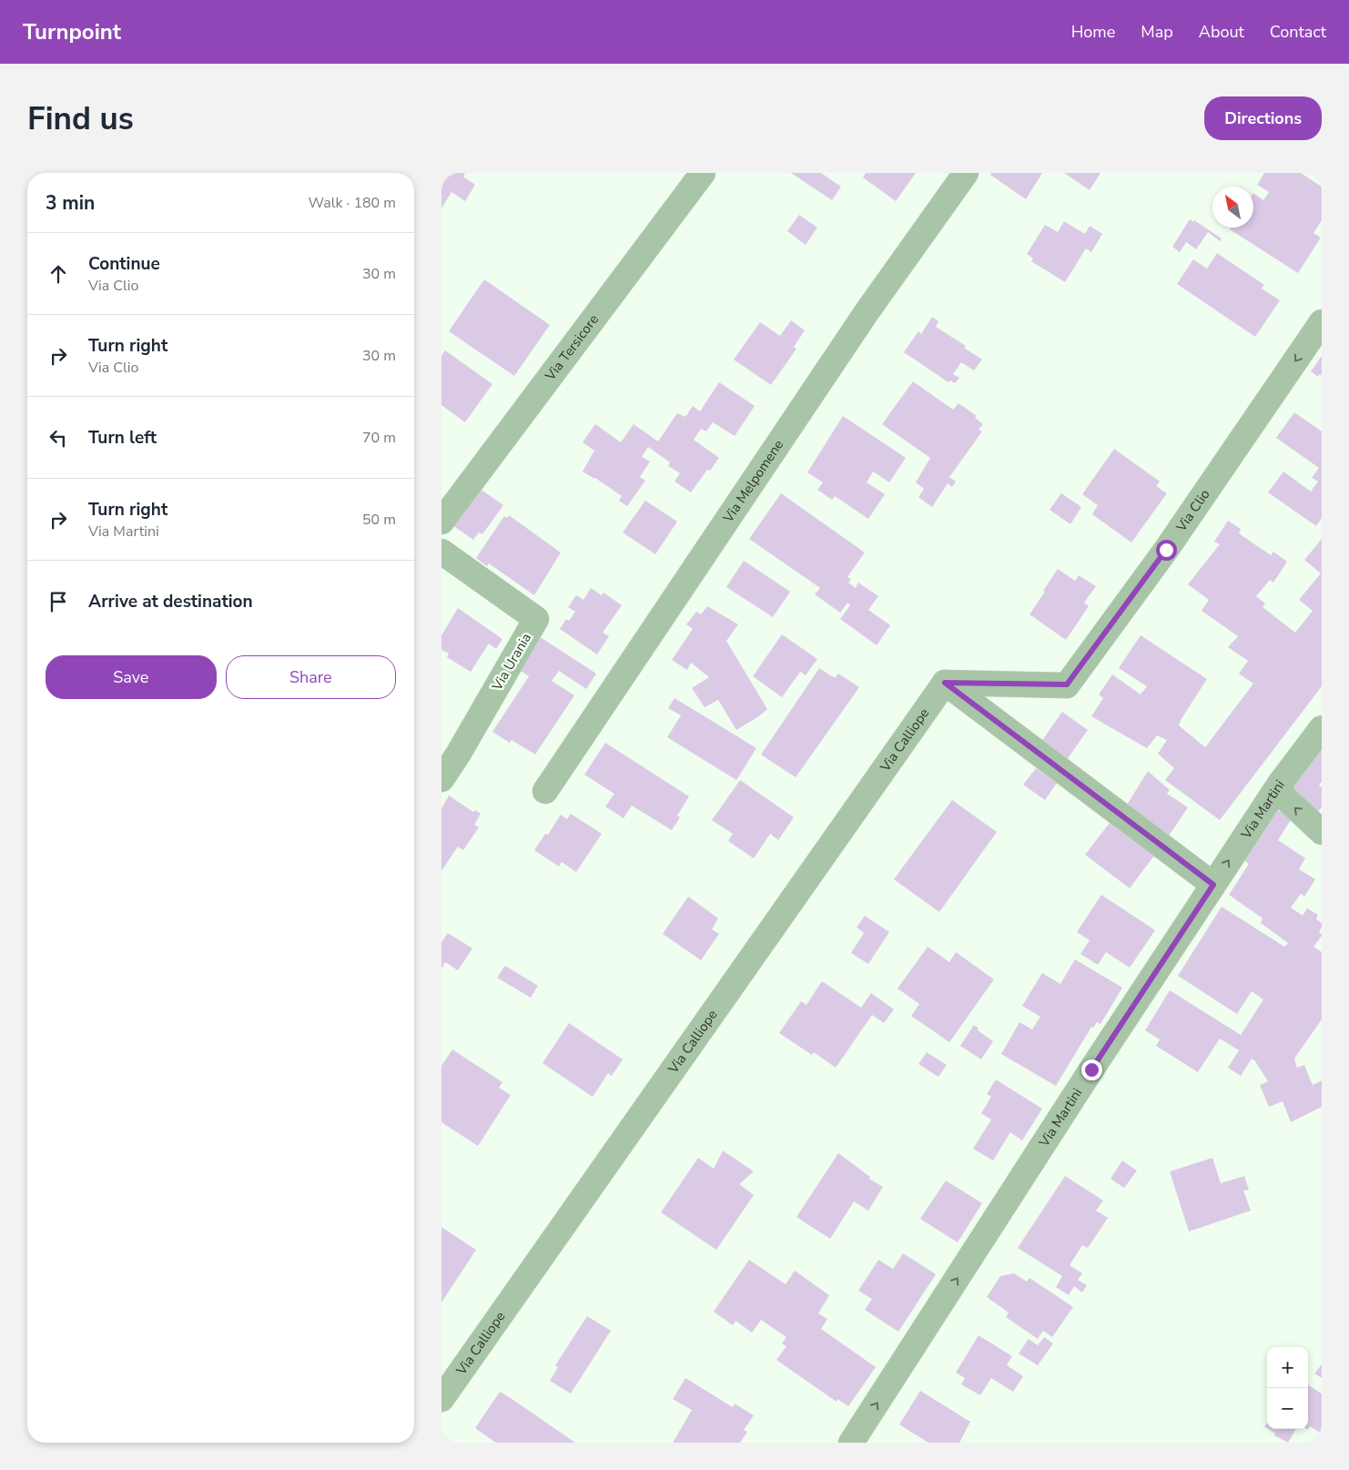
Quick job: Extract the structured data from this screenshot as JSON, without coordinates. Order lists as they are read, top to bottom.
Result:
{
  "streets": {
    "street": [
      "Via Tersicore",
      "Via Melpomene",
      "Via Clio",
      "Via Urania",
      "Via Calliope",
      "Via Martini"
    ]
  },
  "crossings": [
    ["Via Clio", "Via Calliope"]
  ],
  "one_way": ["Via Clio", "Via Martini"],
  "north": "top left",
  "page": {
    "header": "Turnpoint",
    "nav": [
      "Home",
      "Map",
      "About",
      "Contact"
    ],
    "buttons": [
      "Directions",
      ["Save", "Share"]
    ],
    "title": "Find us",
    "heading": ["3 min", "Walk · 180 m"],
    "list": [
      ["Continue", "Via Clio", "30 m"],
      ["Turn right", "Via Clio", "30 m"],
      ["Turn left", "70 m"],
      ["Turn right", "Via Martini", "50 m"],
      "Arrive at destination"
    ],
    "map_buttons": ["+", "−"]
  }
}
